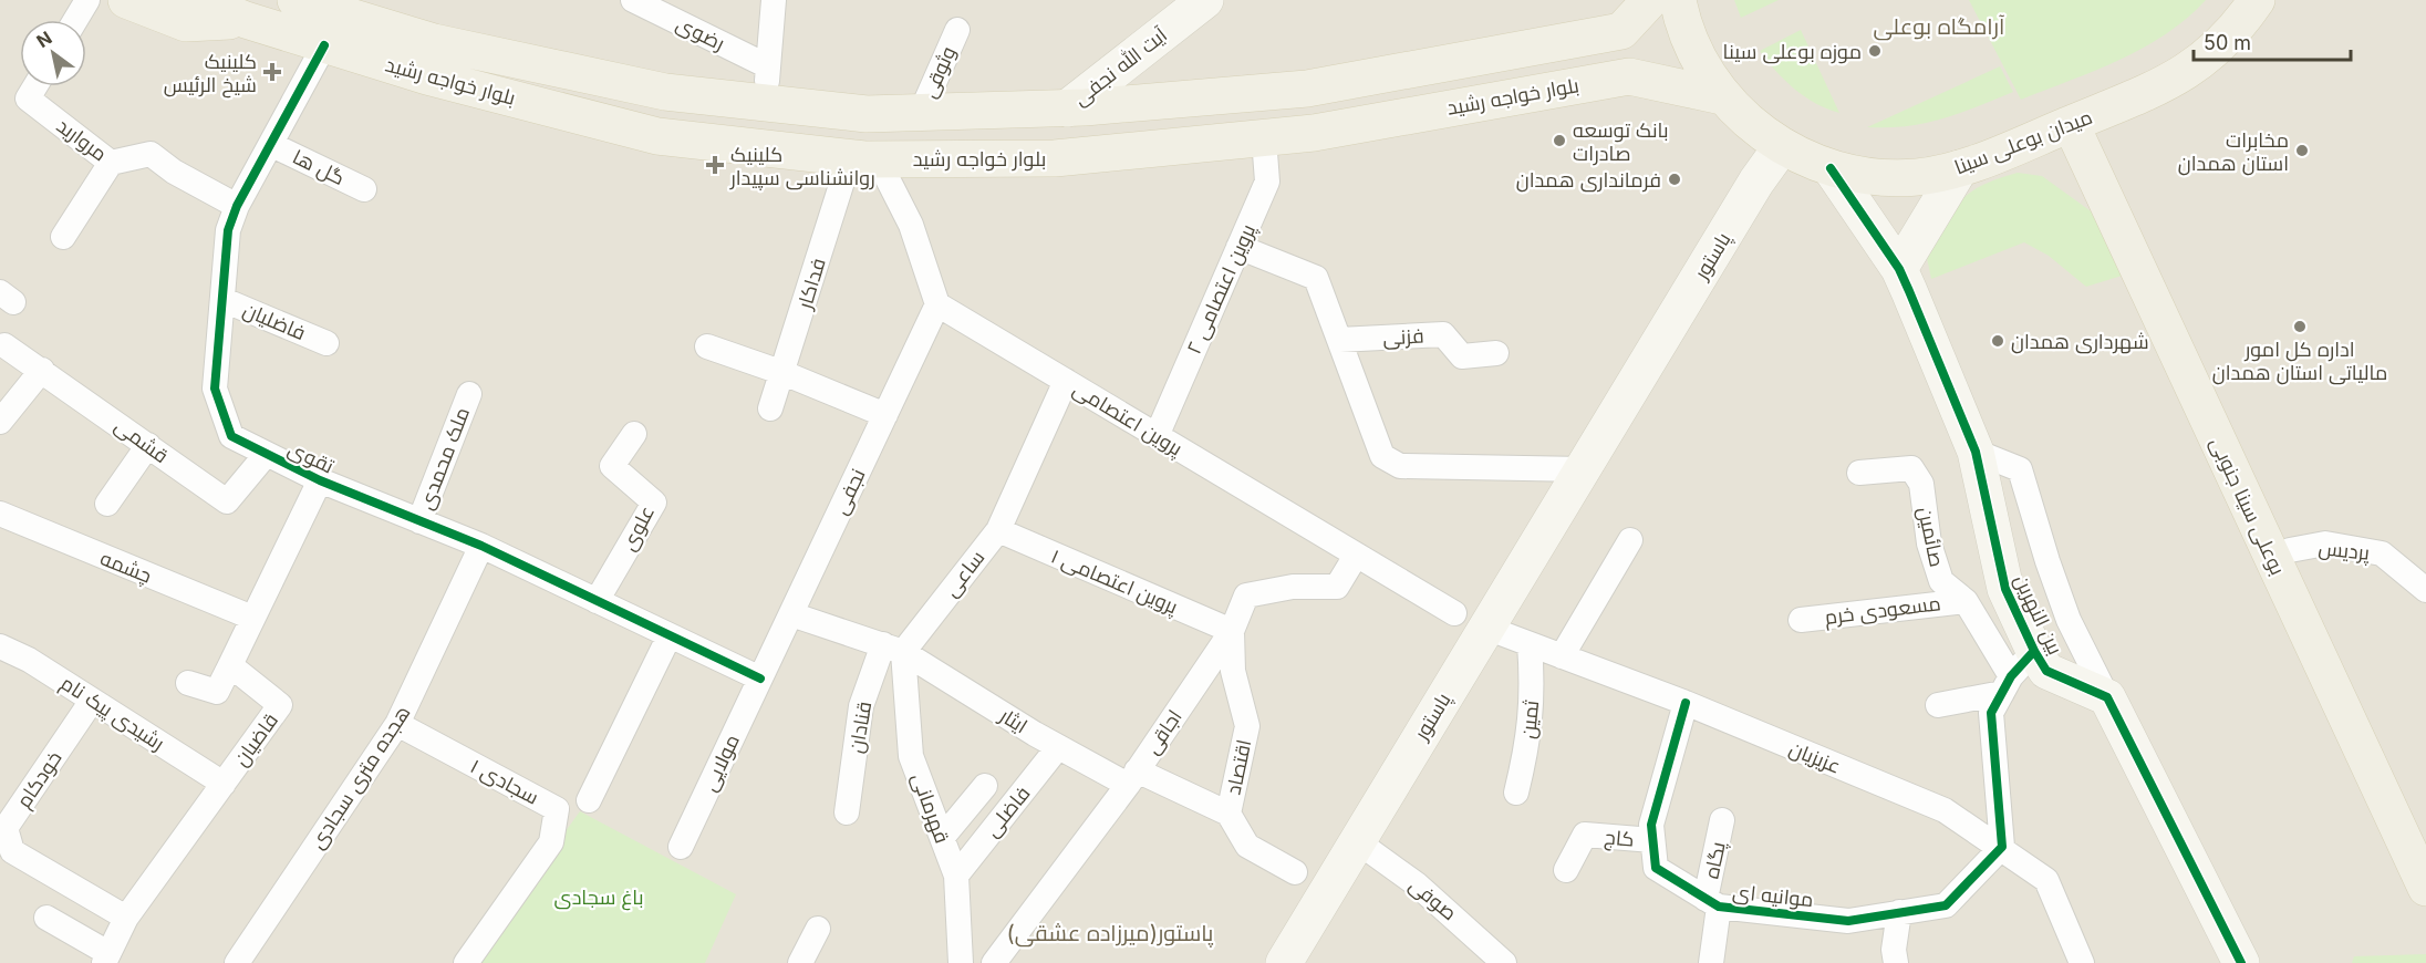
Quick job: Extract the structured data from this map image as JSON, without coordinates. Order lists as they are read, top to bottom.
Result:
{
  "streets": {
    "main road": ["بلوار خواجه رشید", "میدان بوعلی سینا", "بوعلی سینا جنوبی"],
    "street": [
      "رضوی",
      "آیت الله نجفی",
      "وثوقی",
      "مروارید",
      "گل ها",
      "پاستور",
      "فداکار",
      "پروین اعتصامی ۲",
      "فاضلیان",
      "فزنی",
      "پروین اعتصامی",
      "قشمی",
      "تقوی",
      "ملک محمدی",
      "نجفی",
      "علوی",
      "صائمین",
      "پردیس",
      "چشمه",
      "ساعی",
      "پروین اعتصامی ۱",
      "مسعودی خرم",
      "بین النهرین",
      "رشیدی پیک نام",
      "ثمین",
      "ایثار",
      "قنادان",
      "اجاقی",
      "قاضیان",
      "عزیزیان",
      "مولایی",
      "اقتصاد",
      "هجده متری سجادی",
      "خودکام",
      "سجادی ۱",
      "قهرمانی",
      "فاضلی",
      "کاج",
      "پگاه",
      "موانیه ای",
      "صوفی"
    ]
  },
  "crossings": [
    ["آیت الله نجفی", "بلوار خواجه رشید"],
    ["وثوقی", "بلوار خواجه رشید"],
    ["بلوار خواجه رشید", "میدان بوعلی سینا"],
    ["بلوار خواجه رشید", "فداکار"],
    ["بلوار خواجه رشید", "پروین اعتصامی ۲"],
    ["بلوار خواجه رشید", "تقوی"],
    ["مروارید", "تقوی"],
    ["میدان بوعلی سینا", "پاستور"],
    ["میدان بوعلی سینا", "بوعلی سینا جنوبی"],
    ["میدان بوعلی سینا", "بین النهرین"],
    ["گل ها", "تقوی"],
    ["پاستور", "عزیزیان"],
    ["پاستور", "صوفی"],
    ["پروین اعتصامی ۲", "پروین اعتصامی"],
    ["فاضلیان", "تقوی"],
    ["پروین اعتصامی", "نجفی"],
    ["پروین اعتصامی", "ساعی"],
    ["پروین اعتصامی", "اجاقی"],
    ["قشمی", "تقوی"],
    ["تقوی", "ملک محمدی"],
    ["تقوی", "نجفی"],
    ["تقوی", "علوی"],
    ["تقوی", "مولایی"],
    ["تقوی", "هجده متری سجادی"],
    ["نجفی", "مولایی"],
    ["بوعلی سینا جنوبی", "پردیس"],
    ["صائمین", "مسعودی خرم"],
    ["صائمین", "بین النهرین"],
    ["ساعی", "پروین اعتصامی ۱"],
    ["ساعی", "ایثار"],
    ["ساعی", "قنادان"],
    ["ساعی", "قهرمانی"],
    ["پروین اعتصامی ۱", "اجاقی"],
    ["پروین اعتصامی ۱", "اقتصاد"],
    ["رشیدی پیک نام", "قاضیان"],
    ["رشیدی پیک نام", "خودکام"],
    ["ثمین", "عزیزیان"],
    ["ایثار", "قنادان"],
    ["ایثار", "اجاقی"],
    ["ایثار", "اقتصاد"],
    ["ایثار", "قهرمانی"],
    ["ایثار", "فاضلی"],
    ["قنادان", "قهرمانی"],
    ["اجاقی", "اقتصاد"],
    ["قاضیان", "خودکام"],
    ["عزیزیان", "موانیه ای"],
    ["هجده متری سجادی", "سجادی ۱"],
    ["قهرمانی", "فاضلی"],
    ["کاج", "موانیه ای"],
    ["پگاه", "موانیه ای"]
  ],
  "districts": ["آرامگاه بوعلی", "(پاستور(میرزاده عشقی"],
  "parks": ["باغ سجادی"],
  "places": {
    "other": [
      "موزه بوعلی سینا",
      "بانک توسعه صادرات",
      "مخابرات استان همدان",
      "فرمانداری همدان",
      "اداره کل امور مالیاتی استان همدان",
      "شهرداری همدان"
    ],
    "health": ["کلینیک شیخ الرئیس", "کلینیک روانشناسی سپیدار"]
  },
  "scale_bar": "50 m",
  "north": "top left"
}
